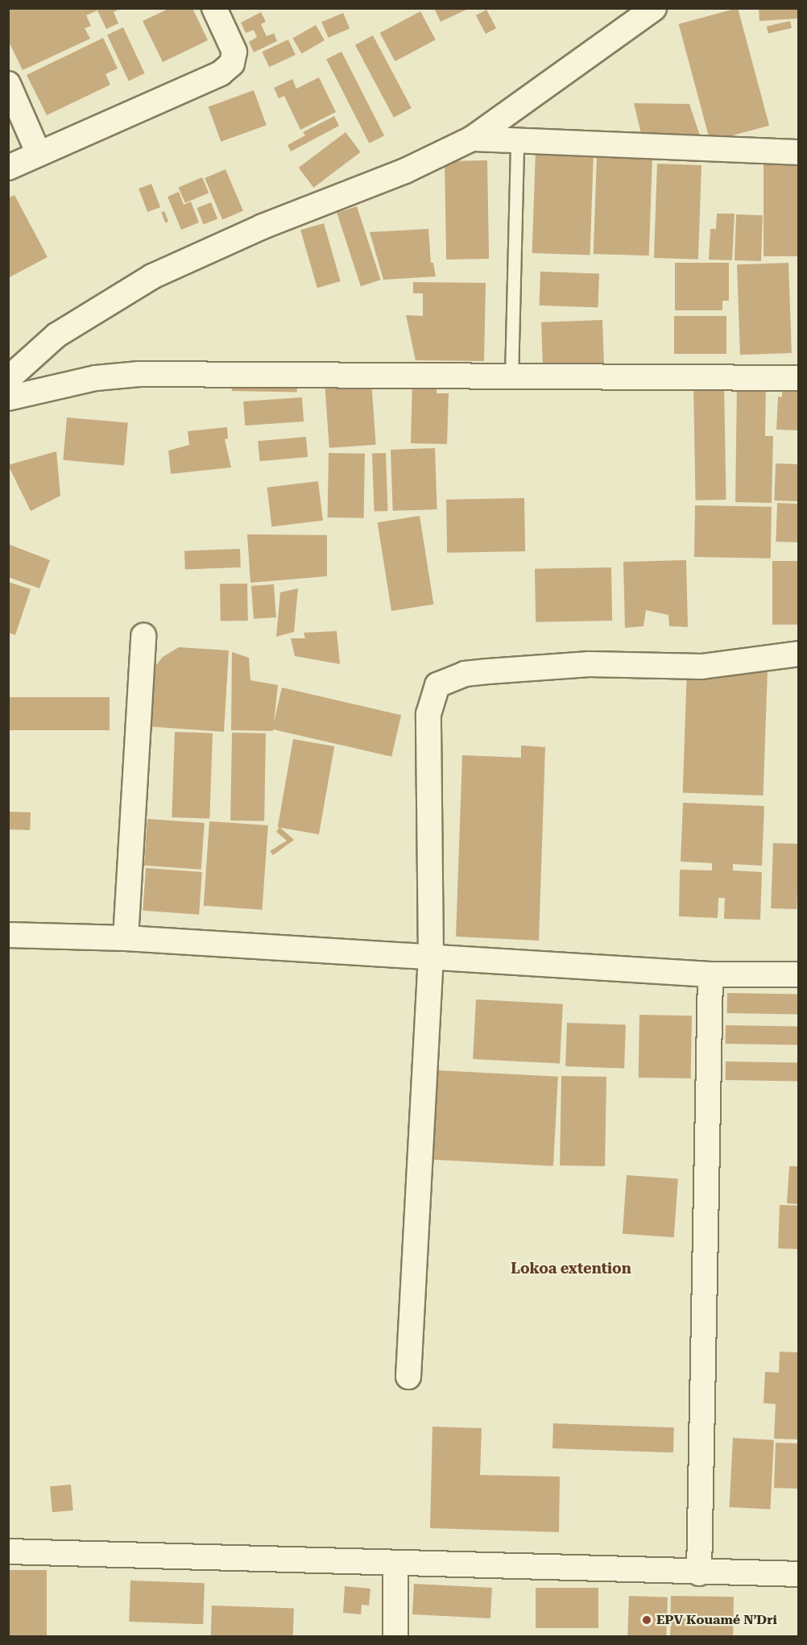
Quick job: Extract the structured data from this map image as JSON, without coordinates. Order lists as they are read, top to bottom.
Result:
{
  "districts": ["Lokoa extention"],
  "places": ["EPV Kouamé NʼDri"]
}
